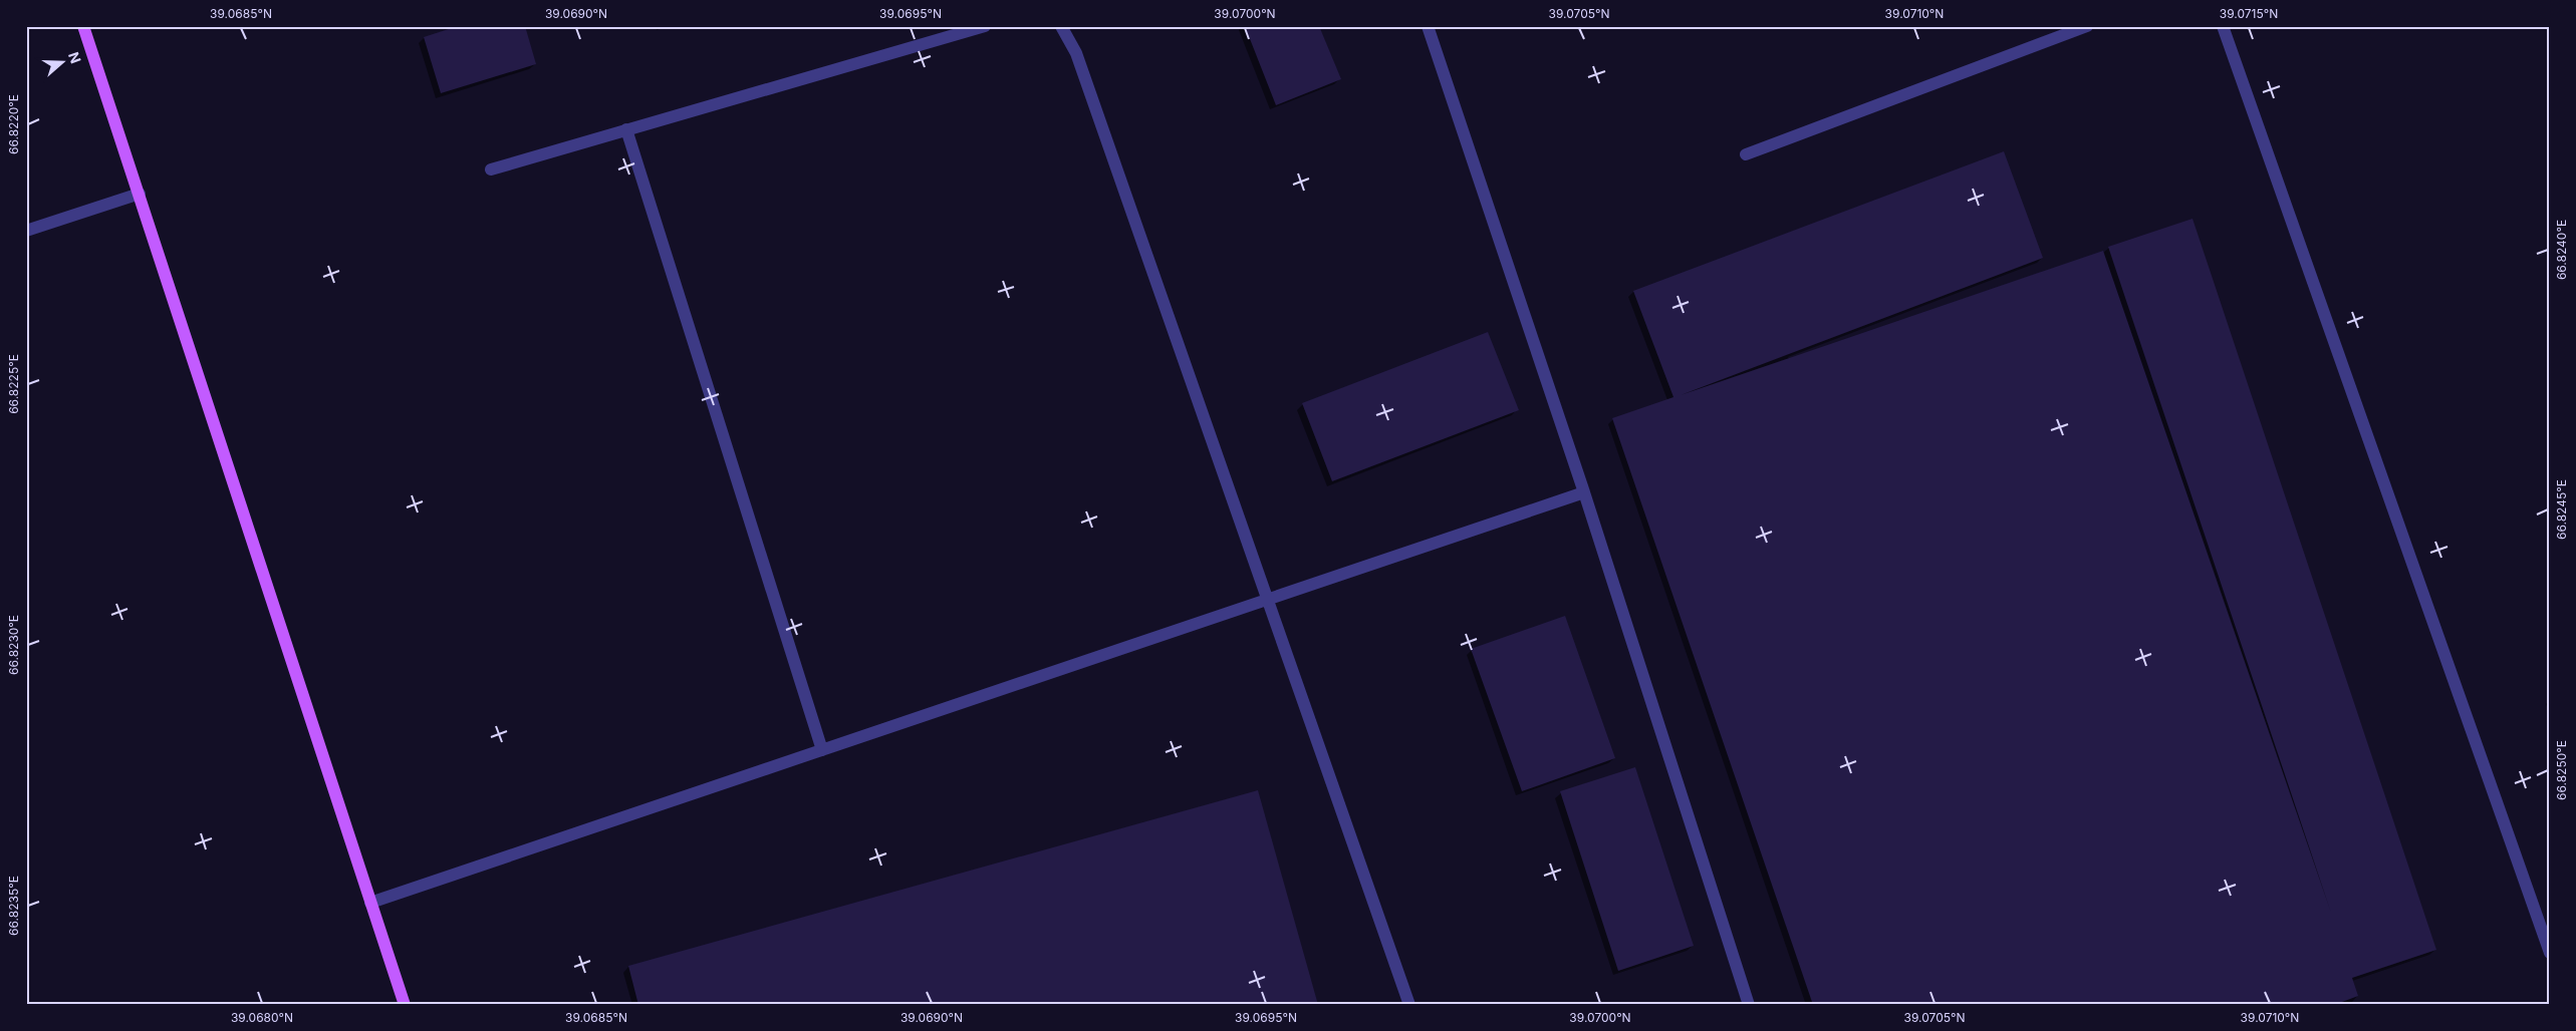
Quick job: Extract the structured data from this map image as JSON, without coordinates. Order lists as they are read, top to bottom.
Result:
{
  "north": "right",
  "coordinates": [
    "39.0685°N",
    "39.0690°N",
    "39.0695°N",
    "39.0700°N",
    "39.0705°N",
    "39.0710°N",
    "39.0715°N",
    "66.8220°E",
    "66.8240°E",
    "66.8225°E",
    "66.8245°E",
    "66.8230°E",
    "66.8250°E",
    "66.8235°E",
    "39.0680°N"
  ]
}
